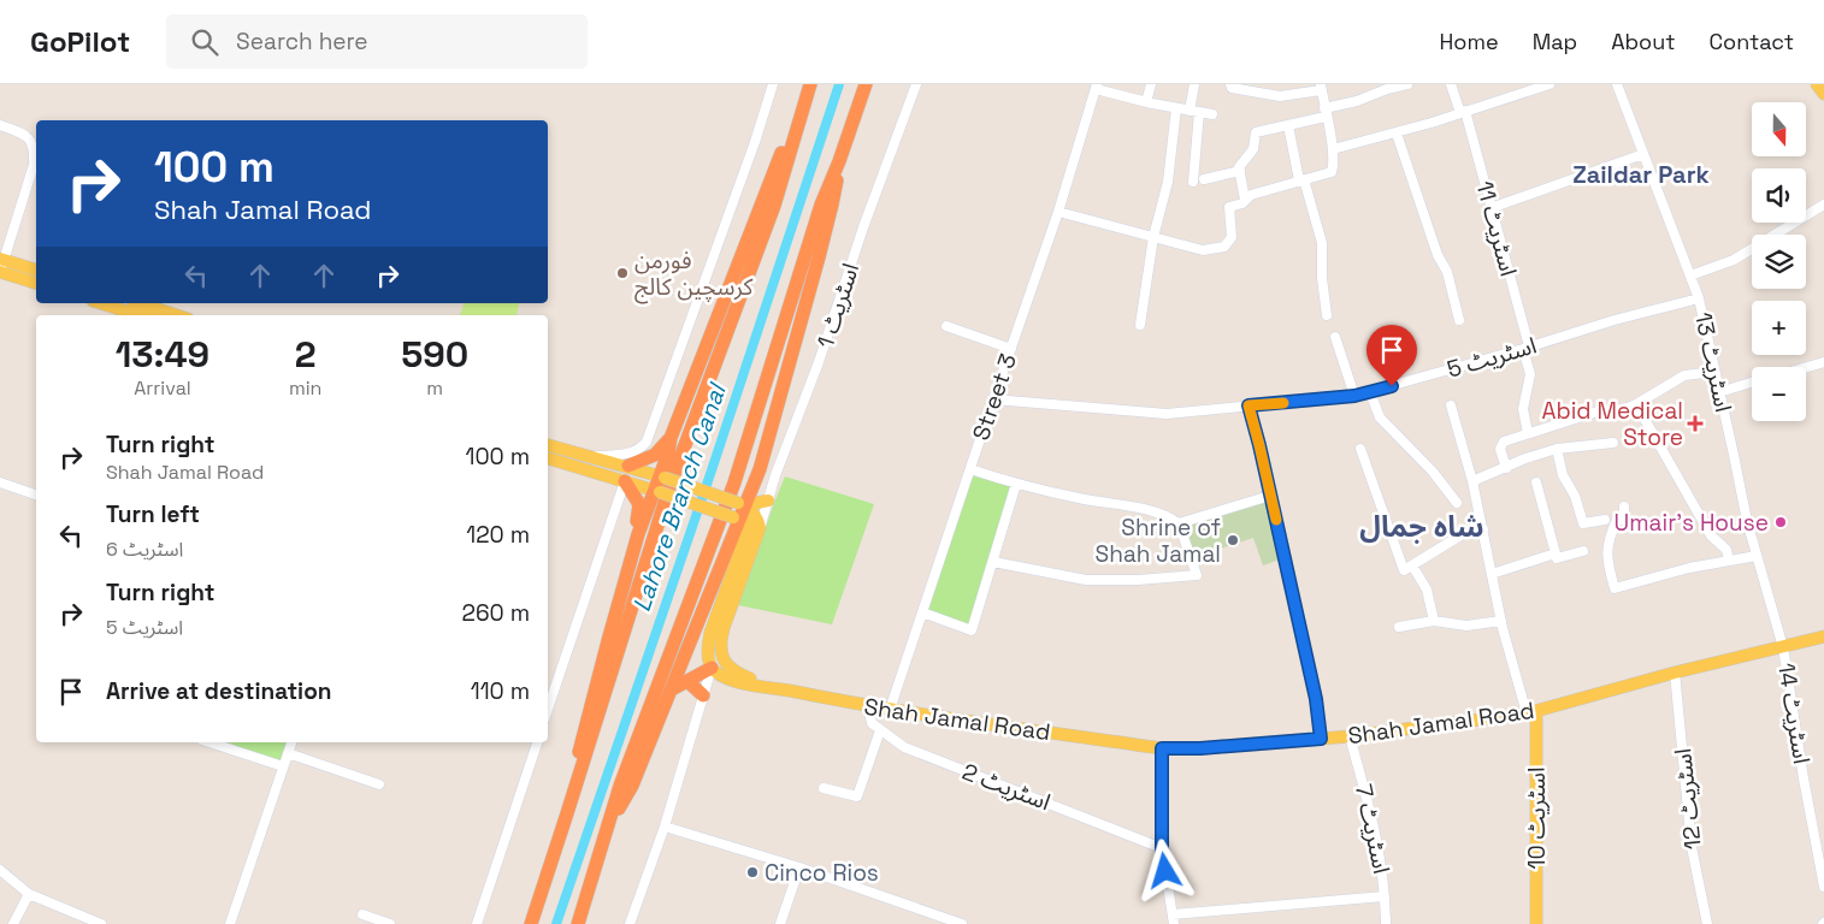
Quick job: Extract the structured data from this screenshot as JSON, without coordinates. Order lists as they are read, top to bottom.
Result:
{
  "streets": {
    "main road": ["Shah Jamal Road", "اسٹریٹ 10"],
    "street": [
      "اسٹریٹ 11",
      "اسٹریٹ 1",
      "اسٹریٹ 5",
      "اسٹریٹ 13",
      "Street 3",
      "اسٹریٹ 14",
      "اسٹریٹ 2",
      "اسٹریٹ 12",
      "اسٹریٹ 7"
    ]
  },
  "crossings": [
    ["اسٹریٹ 11", "اسٹریٹ 5"],
    ["اسٹریٹ 5", "اسٹریٹ 13"],
    ["اسٹریٹ 5", "Street 3"],
    ["اسٹریٹ 13", "اسٹریٹ 14"],
    ["اسٹریٹ 13", "Shah Jamal Road"],
    ["Street 3", "Shah Jamal Road"],
    ["اسٹریٹ 14", "Shah Jamal Road"],
    ["Shah Jamal Road", "اسٹریٹ 2"],
    ["Shah Jamal Road", "اسٹریٹ 12"],
    ["Shah Jamal Road", "اسٹریٹ 10"],
    ["Shah Jamal Road", "اسٹریٹ 7"]
  ],
  "districts": ["Zaildar Park", "شاہ جمال"],
  "water": ["Lahore Branch Canal"],
  "places": {
    "other": [
      "فورمن کرسچین کالج",
      "Umair's House",
      "Shrine of Shah Jamal",
      "Cinco Rios"
    ],
    "health": ["Abid Medical Store"]
  },
  "north": "bottom",
  "page": {
    "header": "GoPilot",
    "search": "Search here",
    "nav": [
      "Home",
      "Map",
      "About",
      "Contact"
    ],
    "map_buttons": ["+", "−"],
    "turn": ["100 m", "Shah Jamal Road"],
    "eta": [
      "13:49",
      "Arrival",
      "2",
      "min",
      "590",
      "m"
    ],
    "list": [
      {
        "name": "Turn right",
        "note": "Shah Jamal Road",
        "value": "100 m"
      },
      {
        "name": "Turn left",
        "note": "اسٹریٹ 6",
        "value": "120 m"
      },
      {
        "name": "Turn right",
        "note": "اسٹریٹ 5",
        "value": "260 m"
      },
      {
        "name": "Arrive at destination",
        "value": "110 m"
      }
    ]
  }
}
